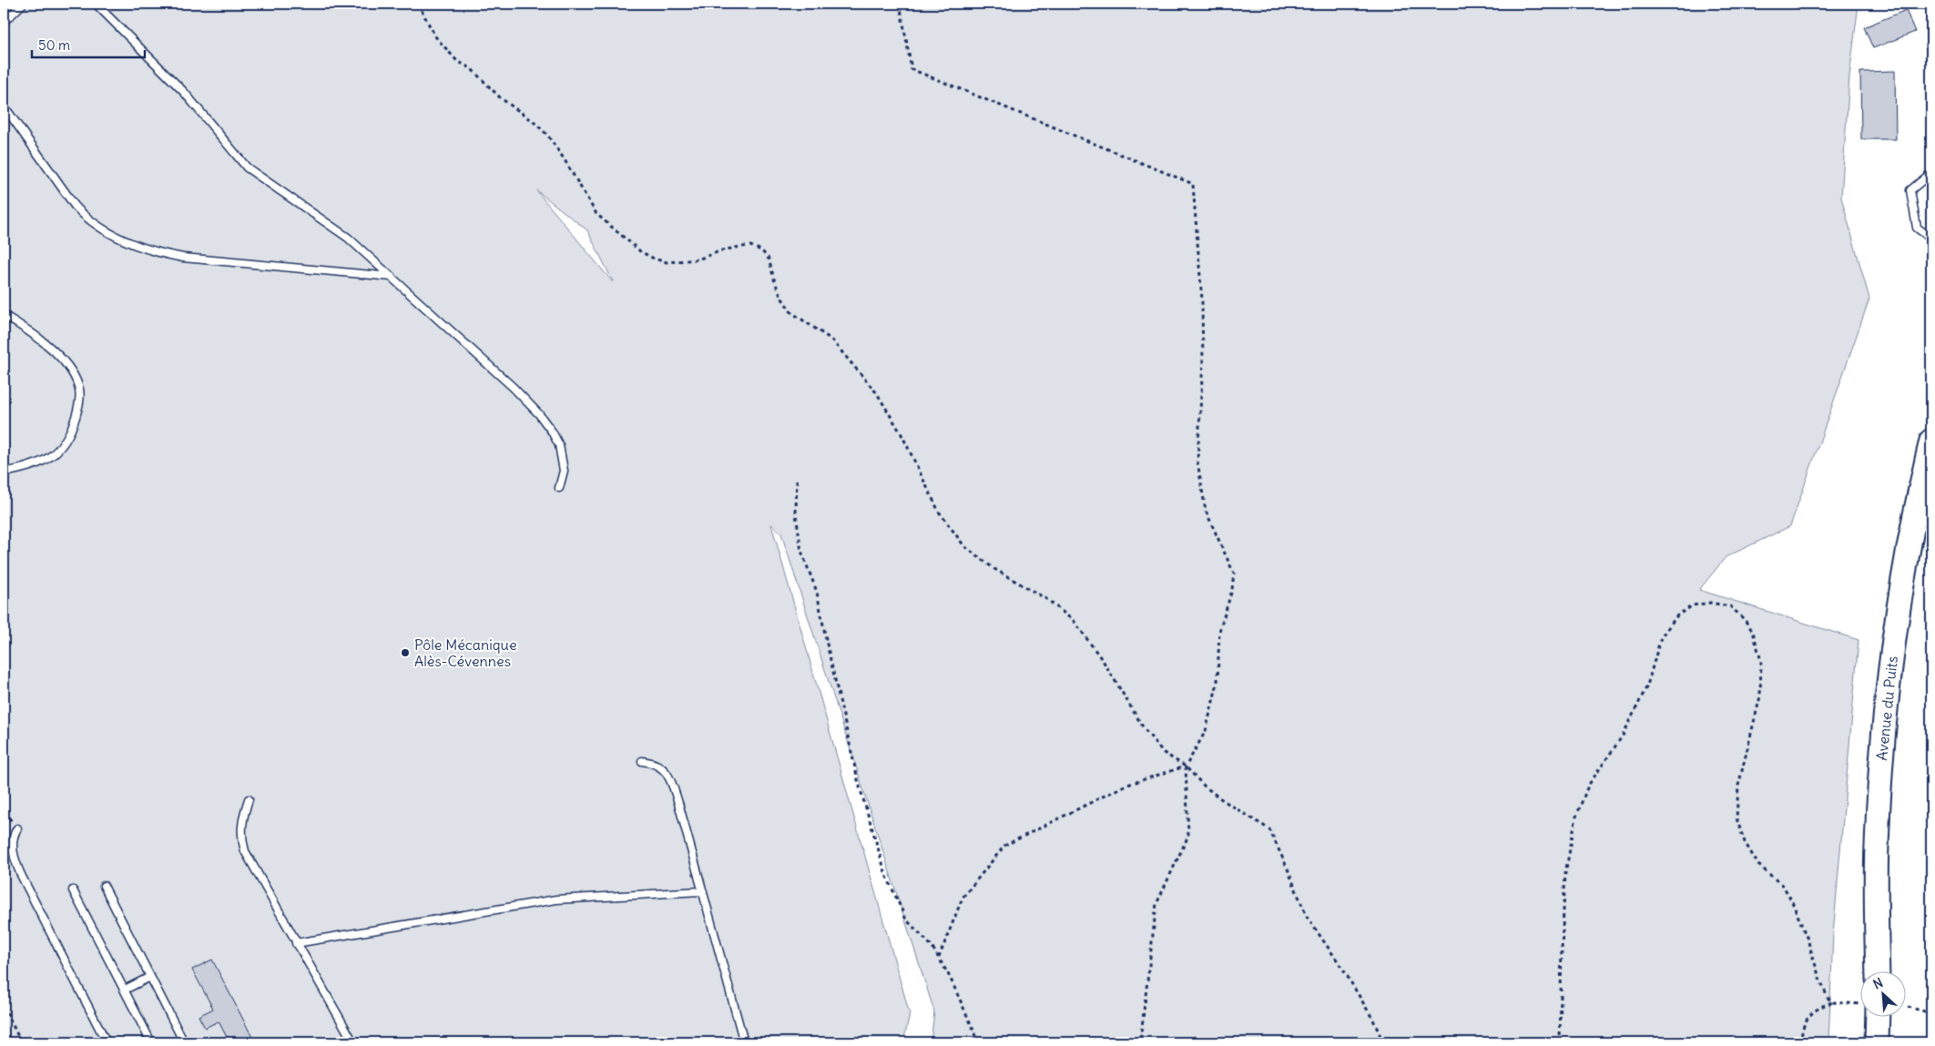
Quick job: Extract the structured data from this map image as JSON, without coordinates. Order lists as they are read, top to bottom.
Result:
{
  "streets": {
    "main road": ["Avenue du Puits"]
  },
  "places": ["Pôle Mécanique Alès-Cévennes"],
  "scale_bar": "50 m",
  "north": "top left"
}
